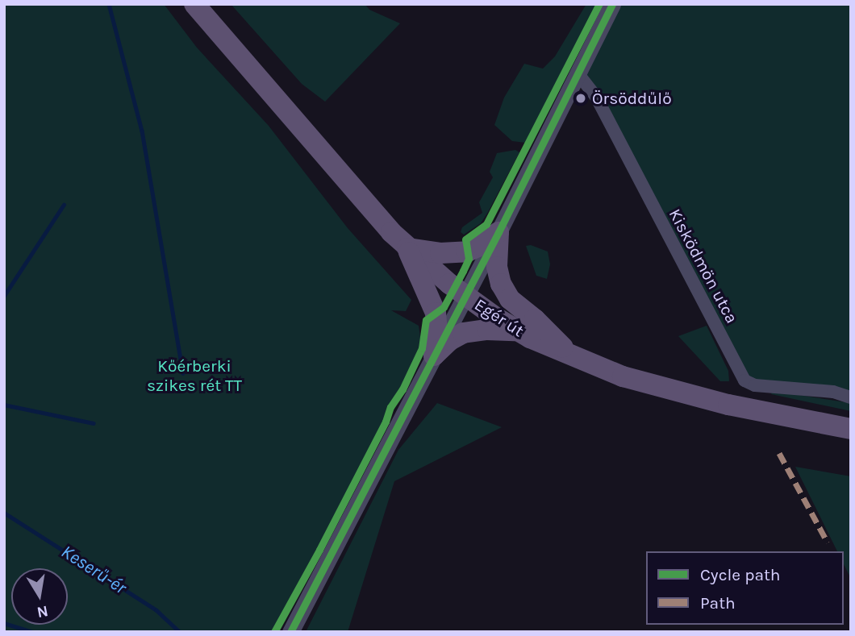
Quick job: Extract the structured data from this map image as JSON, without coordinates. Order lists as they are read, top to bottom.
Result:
{
  "streets": {
    "main road": ["Egér út"],
    "street": ["Kisködmön utca"]
  },
  "water": ["Keserű-ér"],
  "parks": ["Kőérberki szikes rét TT"],
  "places": ["Örsöddűlő"],
  "legend": ["Cycle path", "Path"],
  "north": "bottom"
}
